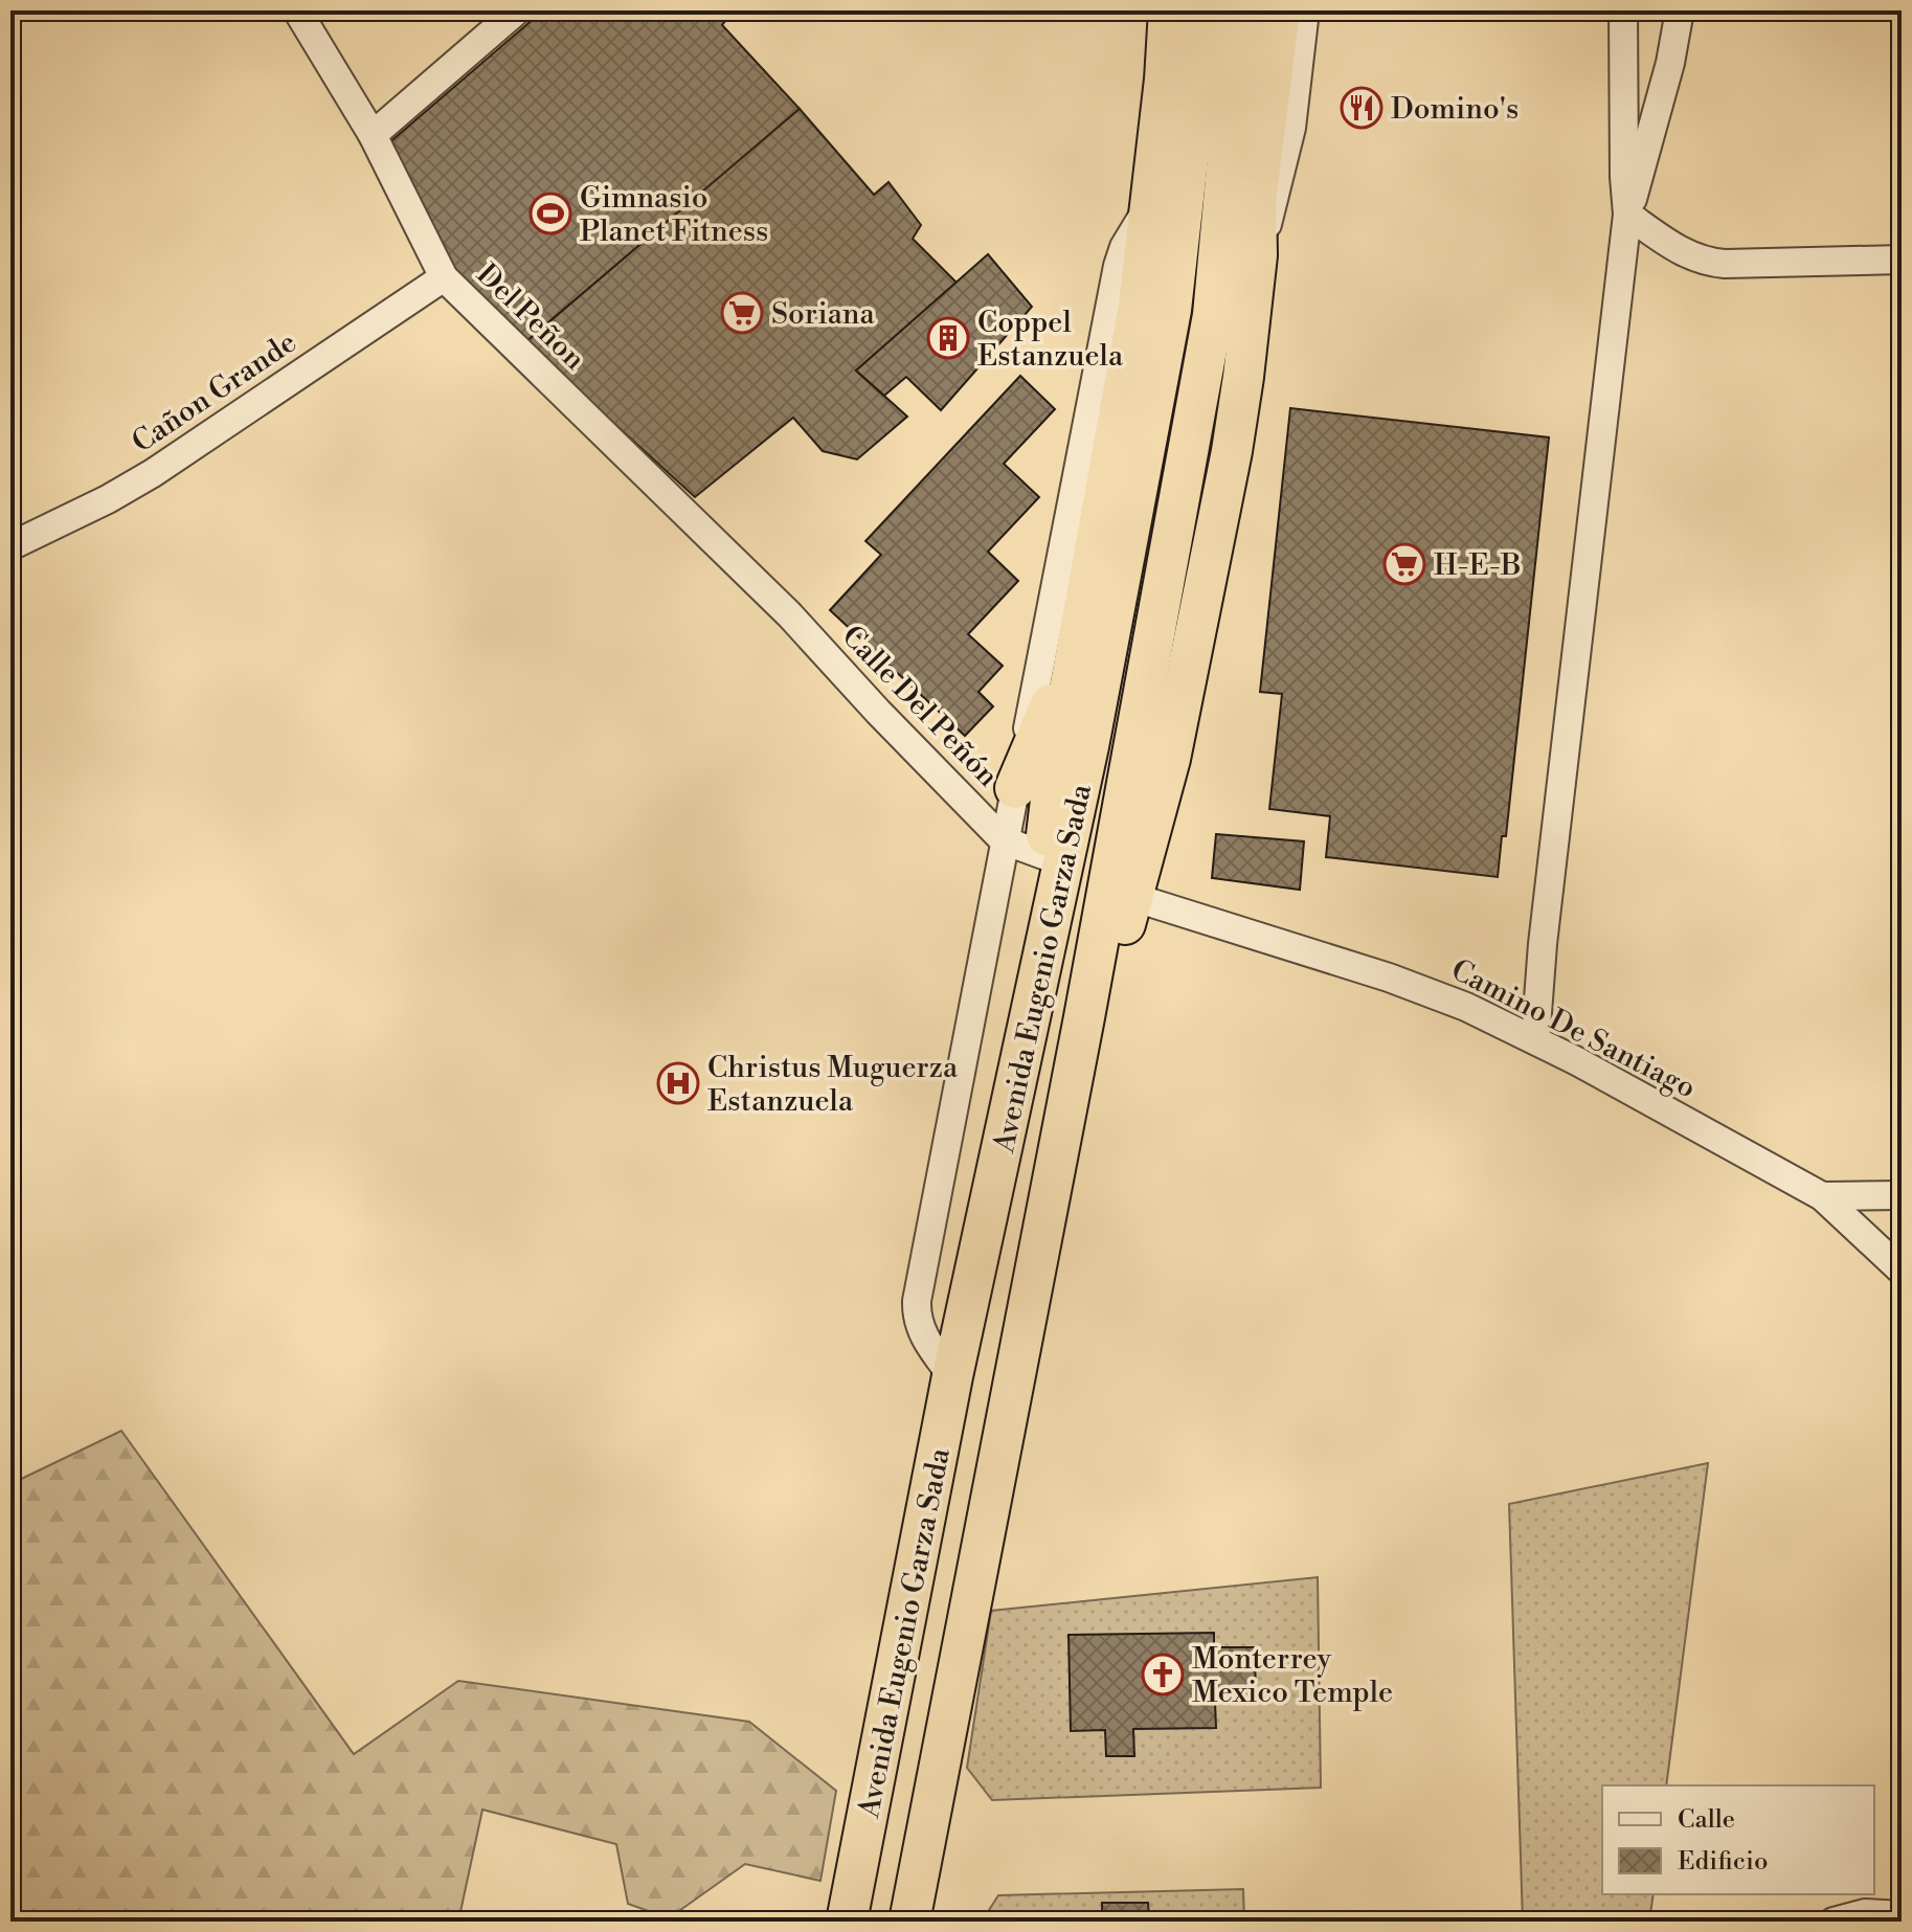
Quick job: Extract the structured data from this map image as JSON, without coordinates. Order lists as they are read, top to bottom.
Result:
{
  "streets": {
    "highway": ["Avenida Eugenio Garza Sada"],
    "street": [
      "Del Peñon",
      "Cañon Grande",
      "Calle Del Peñón",
      "Camino De Santiago"
    ]
  },
  "crossings": [
    ["Del Peñon", "Cañon Grande"],
    ["Del Peñon", "Calle Del Peñón"]
  ],
  "places": {
    "restaurant": ["Domino's"],
    "sports": ["Gimnasio Planet Fitness"],
    "supermarket": ["Soriana", "H-E-B"],
    "building": ["Coppel Estanzuela"],
    "hospital": ["Christus Muguerza Estanzuela"],
    "church": ["Monterrey Mexico Temple"]
  },
  "legend": ["Calle", "Edificio"]
}
